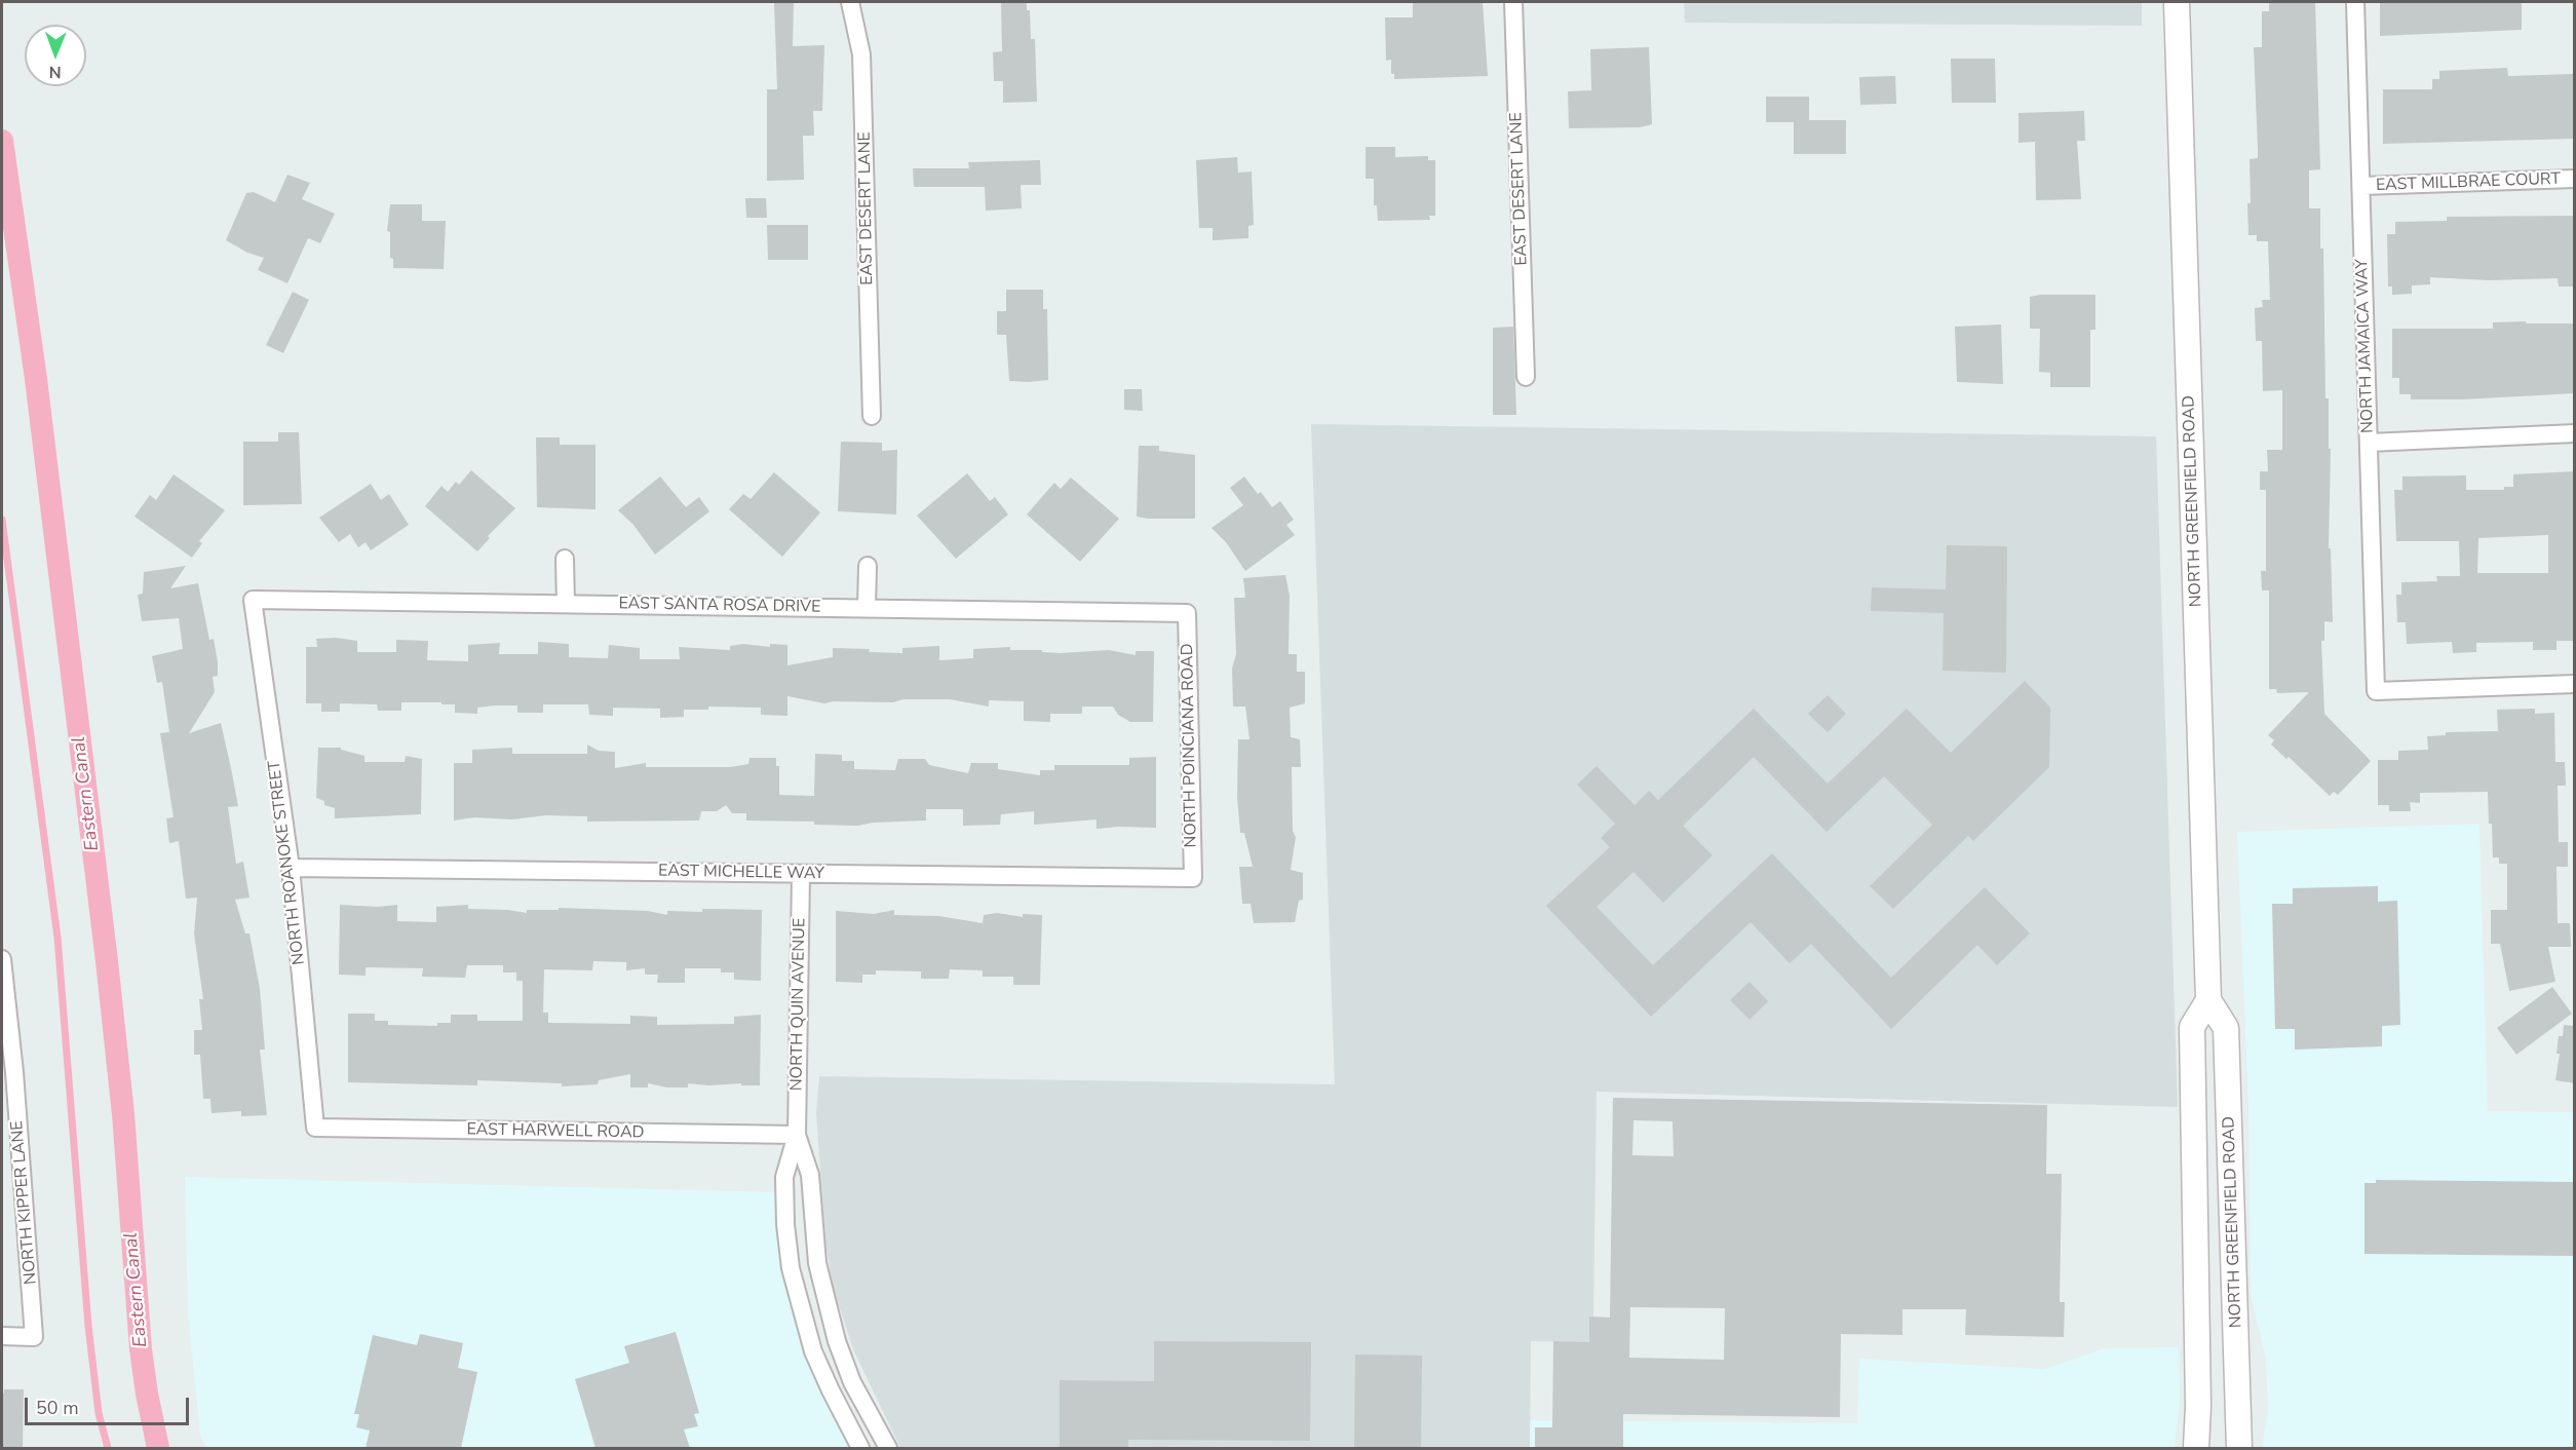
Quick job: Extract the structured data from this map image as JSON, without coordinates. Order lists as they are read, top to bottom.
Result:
{
  "streets": {
    "main road": ["NORTH GREENFIELD ROAD"],
    "street": [
      "EAST MILLBRAE COURT",
      "EAST DESERT LANE",
      "NORTH JAMAICA WAY",
      "EAST SANTA ROSA DRIVE",
      "NORTH POINCIANA ROAD",
      "NORTH ROANOKE STREET",
      "EAST MICHELLE WAY",
      "NORTH QUIN AVENUE",
      "EAST HARWELL ROAD",
      "NORTH KIPPER LANE"
    ]
  },
  "crossings": [
    ["EAST MILLBRAE COURT", "NORTH JAMAICA WAY"],
    ["EAST SANTA ROSA DRIVE", "NORTH POINCIANA ROAD"],
    ["EAST SANTA ROSA DRIVE", "NORTH ROANOKE STREET"],
    ["NORTH POINCIANA ROAD", "EAST MICHELLE WAY"],
    ["NORTH ROANOKE STREET", "EAST MICHELLE WAY"],
    ["NORTH ROANOKE STREET", "EAST HARWELL ROAD"],
    ["EAST MICHELLE WAY", "NORTH QUIN AVENUE"],
    ["NORTH QUIN AVENUE", "EAST HARWELL ROAD"]
  ],
  "water": ["Eastern Canal"],
  "scale_bar": "50 m",
  "north": "bottom"
}
